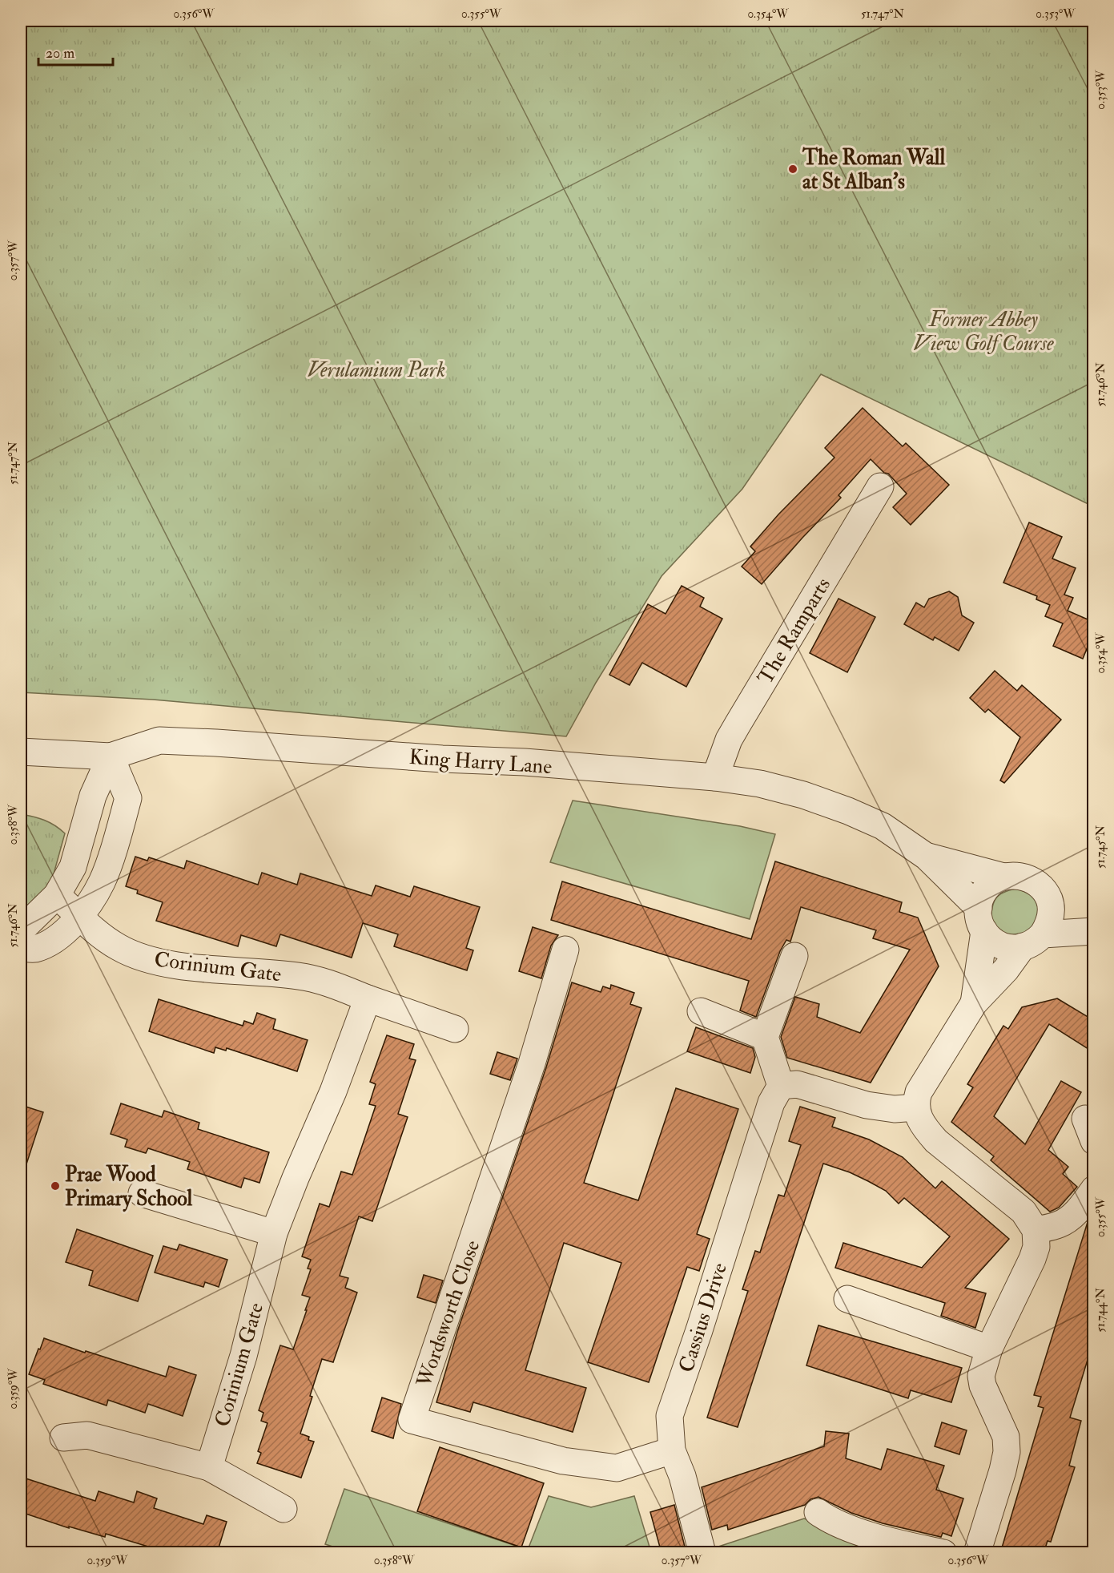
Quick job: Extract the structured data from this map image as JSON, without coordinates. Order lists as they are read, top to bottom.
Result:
{
  "streets": {
    "street": [
      "The Ramparts",
      "King Harry Lane",
      "Corinium Gate",
      "Wordsworth Close",
      "Cassius Drive"
    ]
  },
  "crossings": [
    ["The Ramparts", "King Harry Lane"],
    ["Wordsworth Close", "Cassius Drive"]
  ],
  "parks": ["Former Abbey View Golf Course", "Verulamium Park"],
  "places": ["The Roman Wall at St Alban's", "Prae Wood Primary School"],
  "scale_bar": "20 m",
  "coordinates": [
    "0.356°W",
    "0.355°W",
    "0.354°W",
    "51.747°N",
    "0.353°W",
    "0.357°W",
    "51.746°N",
    "0.358°W",
    "51.745°N",
    "51.744°N",
    "0.359°W"
  ]
}
